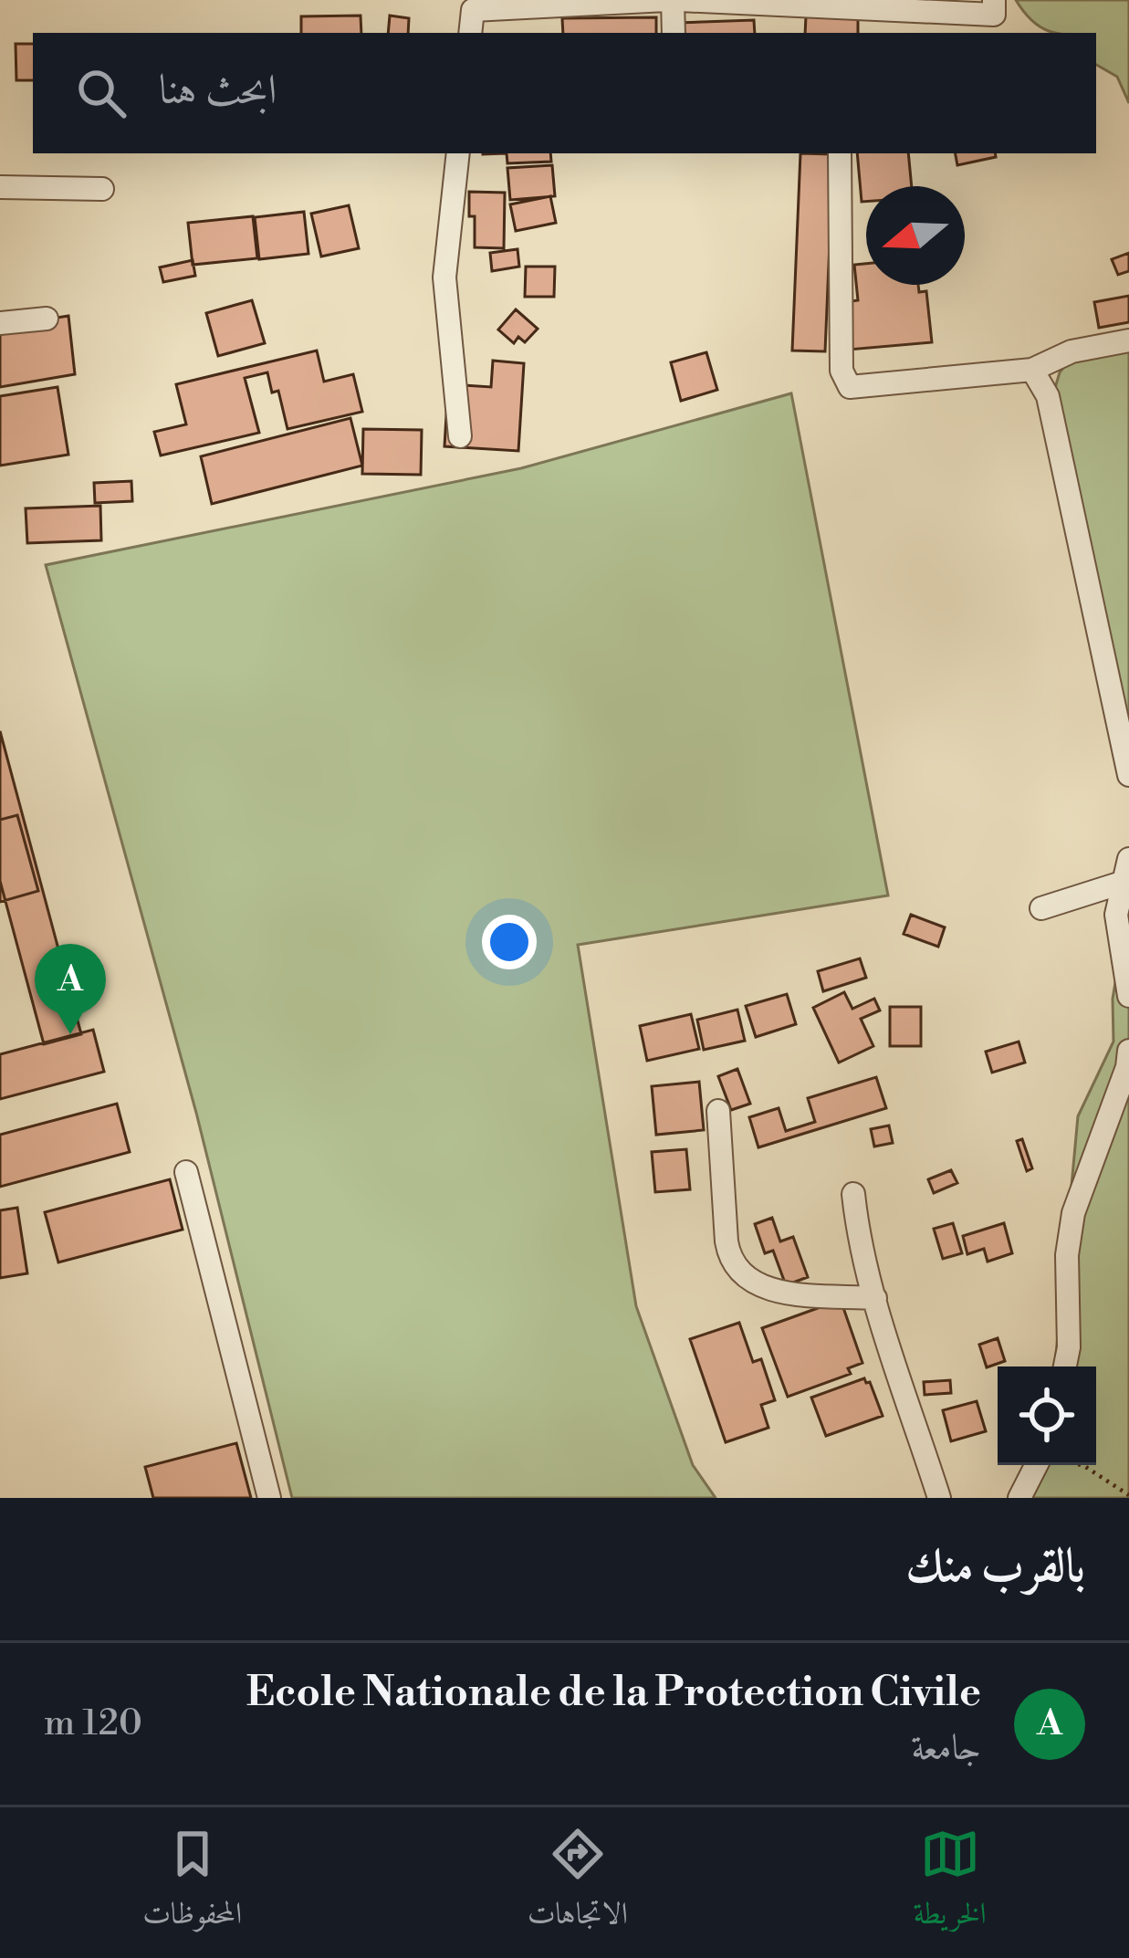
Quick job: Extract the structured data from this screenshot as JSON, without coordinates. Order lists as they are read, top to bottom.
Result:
{
  "north": "left",
  "page": {
    "search": "ابحث هنا",
    "pins": "A",
    "heading": "بالقرب منك",
    "list": [
      {
        "mark": "A",
        "name": "Ecole Nationale de la Protection Civile",
        "note": "جامعة",
        "value": "120 m"
      }
    ],
    "nav": ["الخريطة", "الاتجاهات", "المحفوظات"]
  }
}
